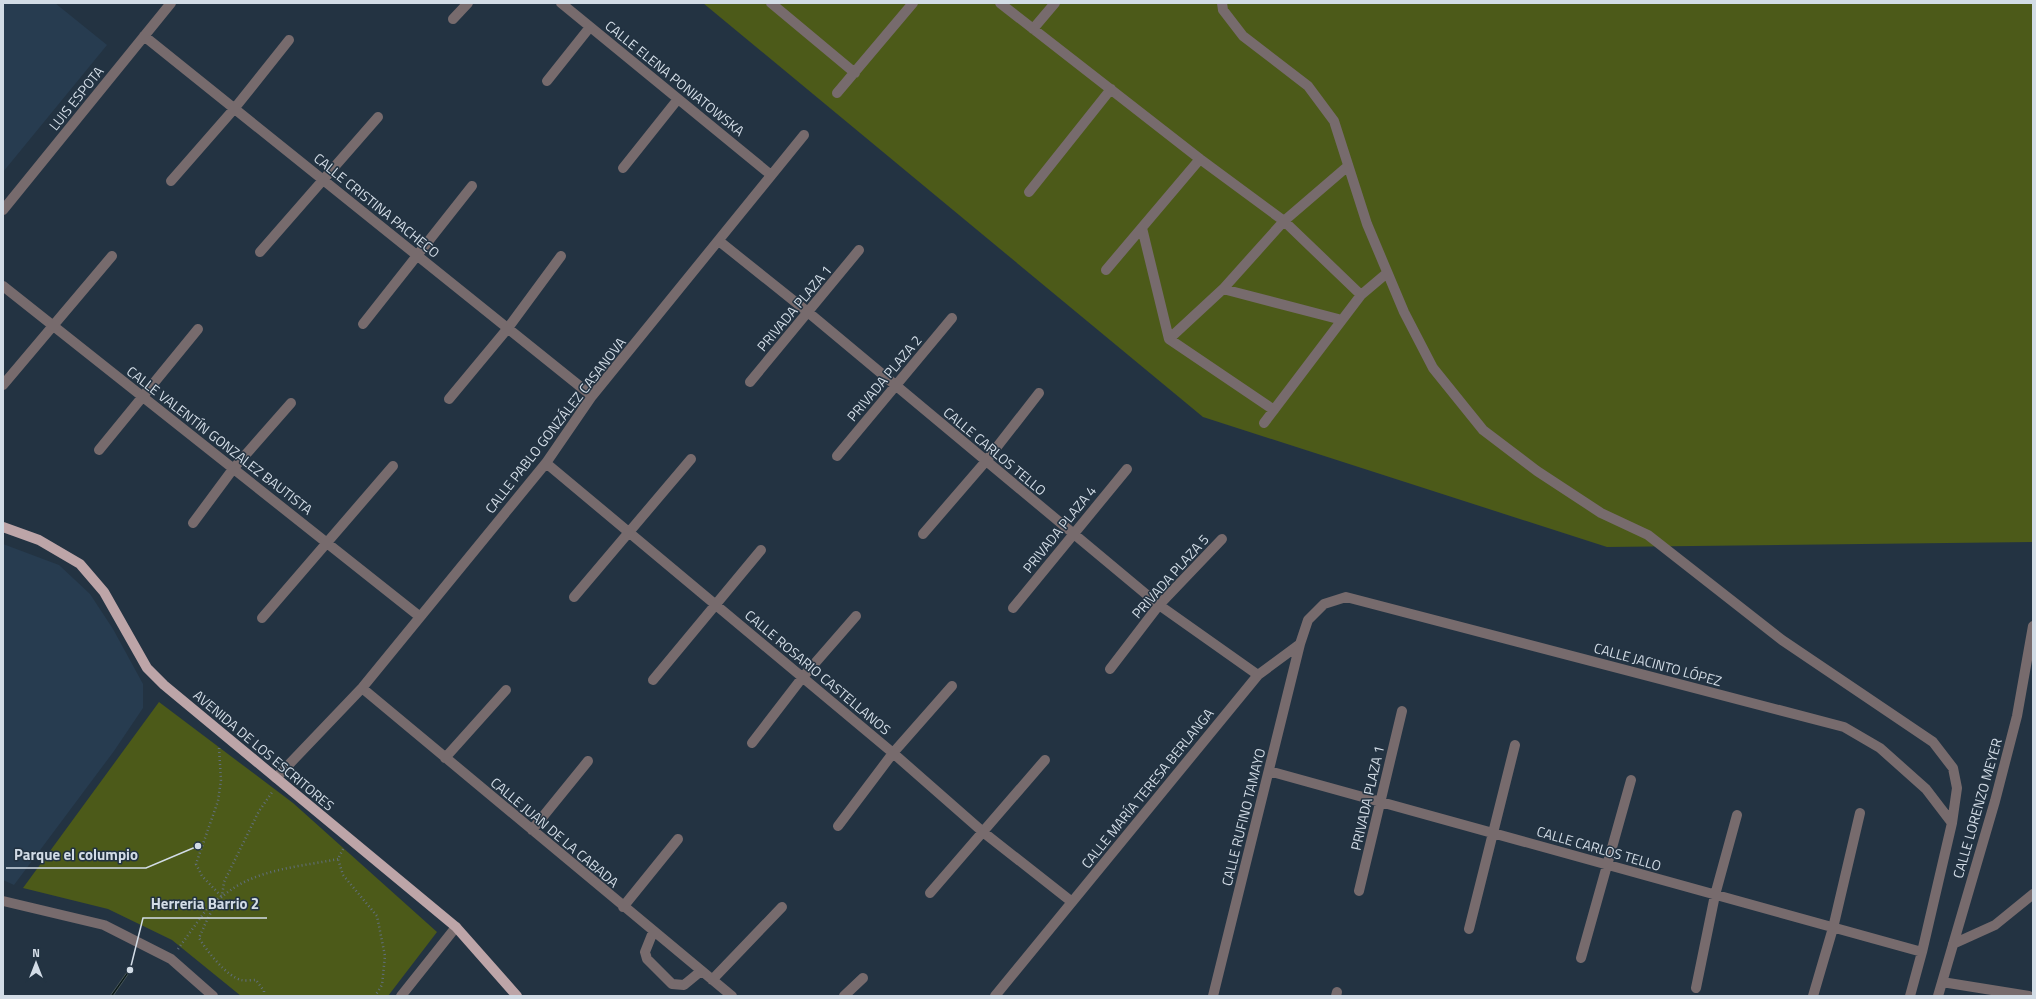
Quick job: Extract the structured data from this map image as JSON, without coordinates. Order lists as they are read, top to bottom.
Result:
{
  "streets": {
    "main road": ["AVENIDA DE LOS ESCRITORES"],
    "street": [
      "CALLE ELENA PONIATOWSKA",
      "LUIS ESPOTA",
      "CALLE CRISTINA PACHECO",
      "PRIVADA PLAZA 1",
      "PRIVADA PLAZA 2",
      "CALLE PABLO GONZÁLEZ CASANOVA",
      "CALLE VALENTÍN GONZALEZ BAUTISTA",
      "CALLE CARLOS TELLO",
      "PRIVADA PLAZA 4",
      "PRIVADA PLAZA 5",
      "CALLE JACINTO LÓPEZ",
      "CALLE ROSARIO CASTELLANOS",
      "CALLE MARÍA TERESA BERLANGA",
      "CALLE LORENZO MEYER",
      "CALLE RUFINO TAMAYO",
      "CALLE JUAN DE LA CABADA"
    ]
  },
  "crossings": [
    ["CALLE ELENA PONIATOWSKA", "CALLE PABLO GONZÁLEZ CASANOVA"],
    ["LUIS ESPOTA", "CALLE CRISTINA PACHECO"],
    ["CALLE CRISTINA PACHECO", "CALLE PABLO GONZÁLEZ CASANOVA"],
    ["PRIVADA PLAZA 1", "CALLE CARLOS TELLO"],
    ["PRIVADA PLAZA 2", "CALLE CARLOS TELLO"],
    ["CALLE PABLO GONZÁLEZ CASANOVA", "CALLE VALENTÍN GONZALEZ BAUTISTA"],
    ["CALLE PABLO GONZÁLEZ CASANOVA", "CALLE CARLOS TELLO"],
    ["CALLE PABLO GONZÁLEZ CASANOVA", "CALLE ROSARIO CASTELLANOS"],
    ["CALLE PABLO GONZÁLEZ CASANOVA", "AVENIDA DE LOS ESCRITORES"],
    ["CALLE PABLO GONZÁLEZ CASANOVA", "CALLE JUAN DE LA CABADA"],
    ["CALLE CARLOS TELLO", "PRIVADA PLAZA 4"],
    ["CALLE CARLOS TELLO", "PRIVADA PLAZA 5"],
    ["CALLE CARLOS TELLO", "CALLE MARÍA TERESA BERLANGA"],
    ["CALLE CARLOS TELLO", "CALLE RUFINO TAMAYO"],
    ["CALLE JACINTO LÓPEZ", "CALLE MARÍA TERESA BERLANGA"],
    ["CALLE JACINTO LÓPEZ", "CALLE RUFINO TAMAYO"],
    ["CALLE ROSARIO CASTELLANOS", "CALLE MARÍA TERESA BERLANGA"],
    ["CALLE MARÍA TERESA BERLANGA", "CALLE RUFINO TAMAYO"]
  ],
  "places": ["Parque el columpio", "Herreria Barrio 2"],
  "north": "top"
}
